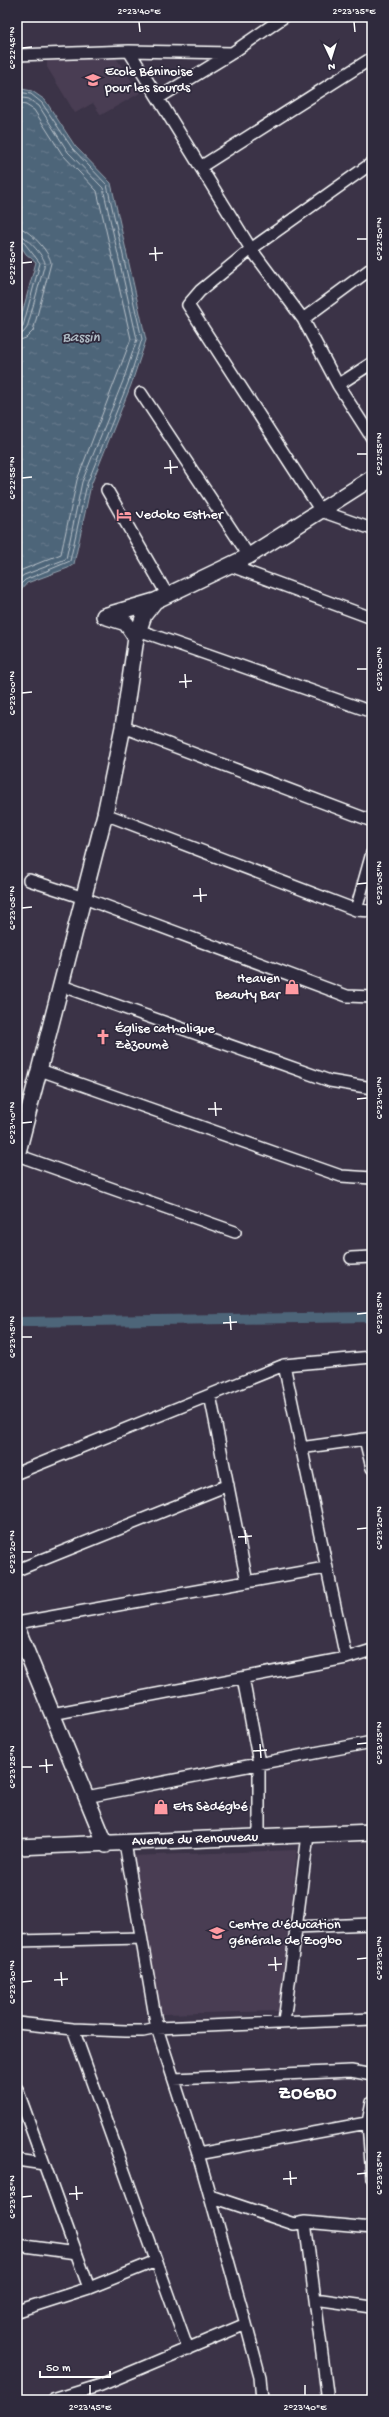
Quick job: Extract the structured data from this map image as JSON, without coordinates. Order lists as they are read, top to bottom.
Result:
{
  "streets": {
    "street": ["Avenue du Renouveau"]
  },
  "districts": ["ZOGBO"],
  "water": ["Bassin"],
  "places": {
    "school or university": ["Ecole Béninoise pour les sourds", "Centre d'éducation générale de Zogbo"],
    "hotel": ["Vedoko Esther"],
    "shop": ["Heaven Beauty Bar", "Ets Sèdégbé"],
    "church": ["Église catholique Zèzoumè"]
  },
  "scale_bar": "50 m",
  "north": "bottom",
  "coordinates": [
    "2°23'40\"E",
    "2°23'35\"E",
    "6°22'45\"N",
    "6°22'50\"N",
    "6°22'55\"N",
    "6°23'00\"N",
    "6°23'05\"N",
    "6°23'10\"N",
    "6°23'15\"N",
    "6°23'20\"N",
    "6°23'25\"N",
    "6°23'30\"N",
    "6°23'35\"N",
    "2°23'45\"E"
  ]
}
